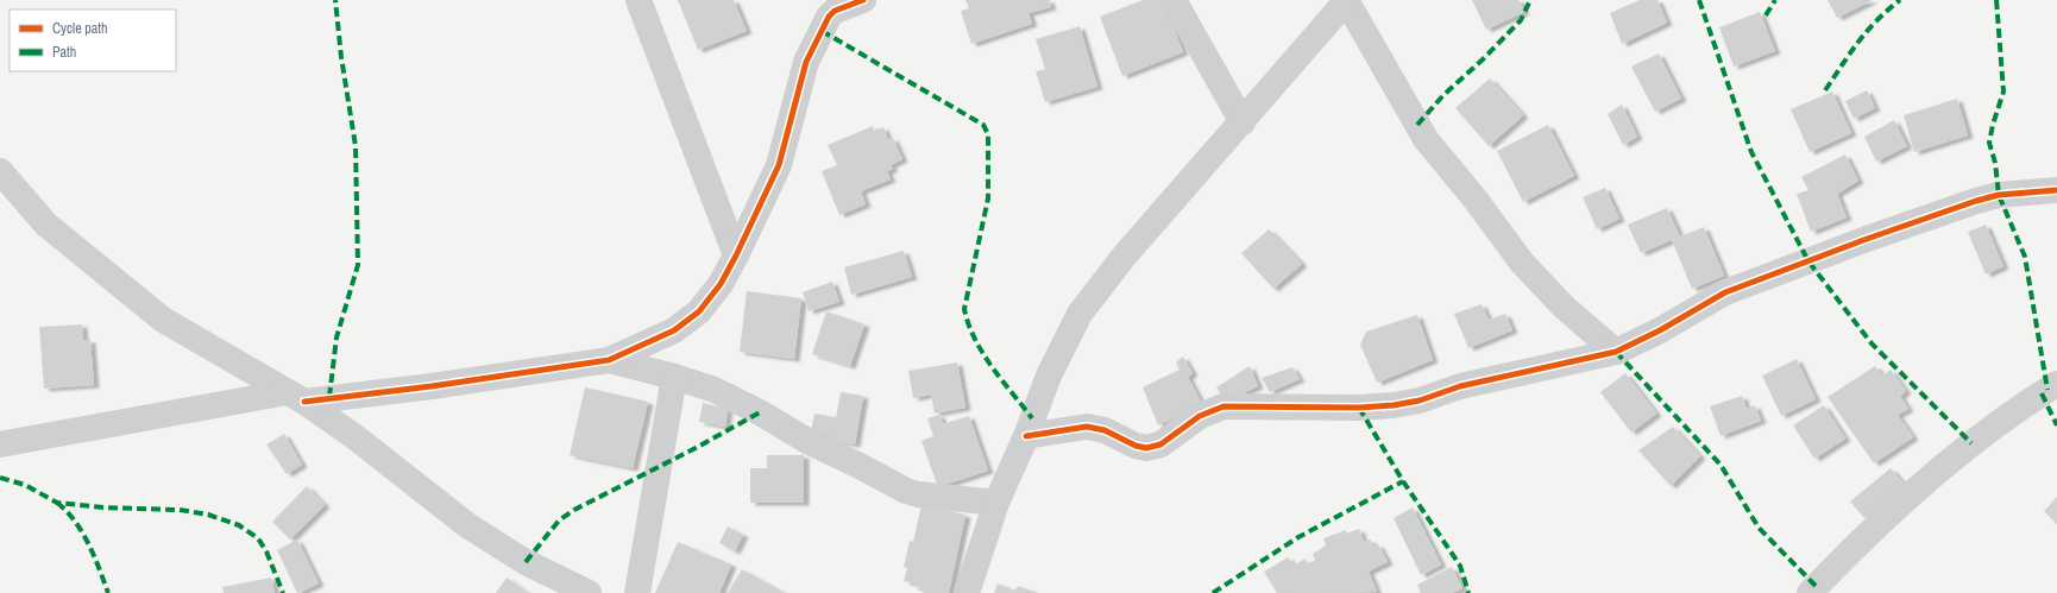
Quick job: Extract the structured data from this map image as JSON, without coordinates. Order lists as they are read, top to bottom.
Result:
{
  "legend": ["Cycle path", "Path"]
}
